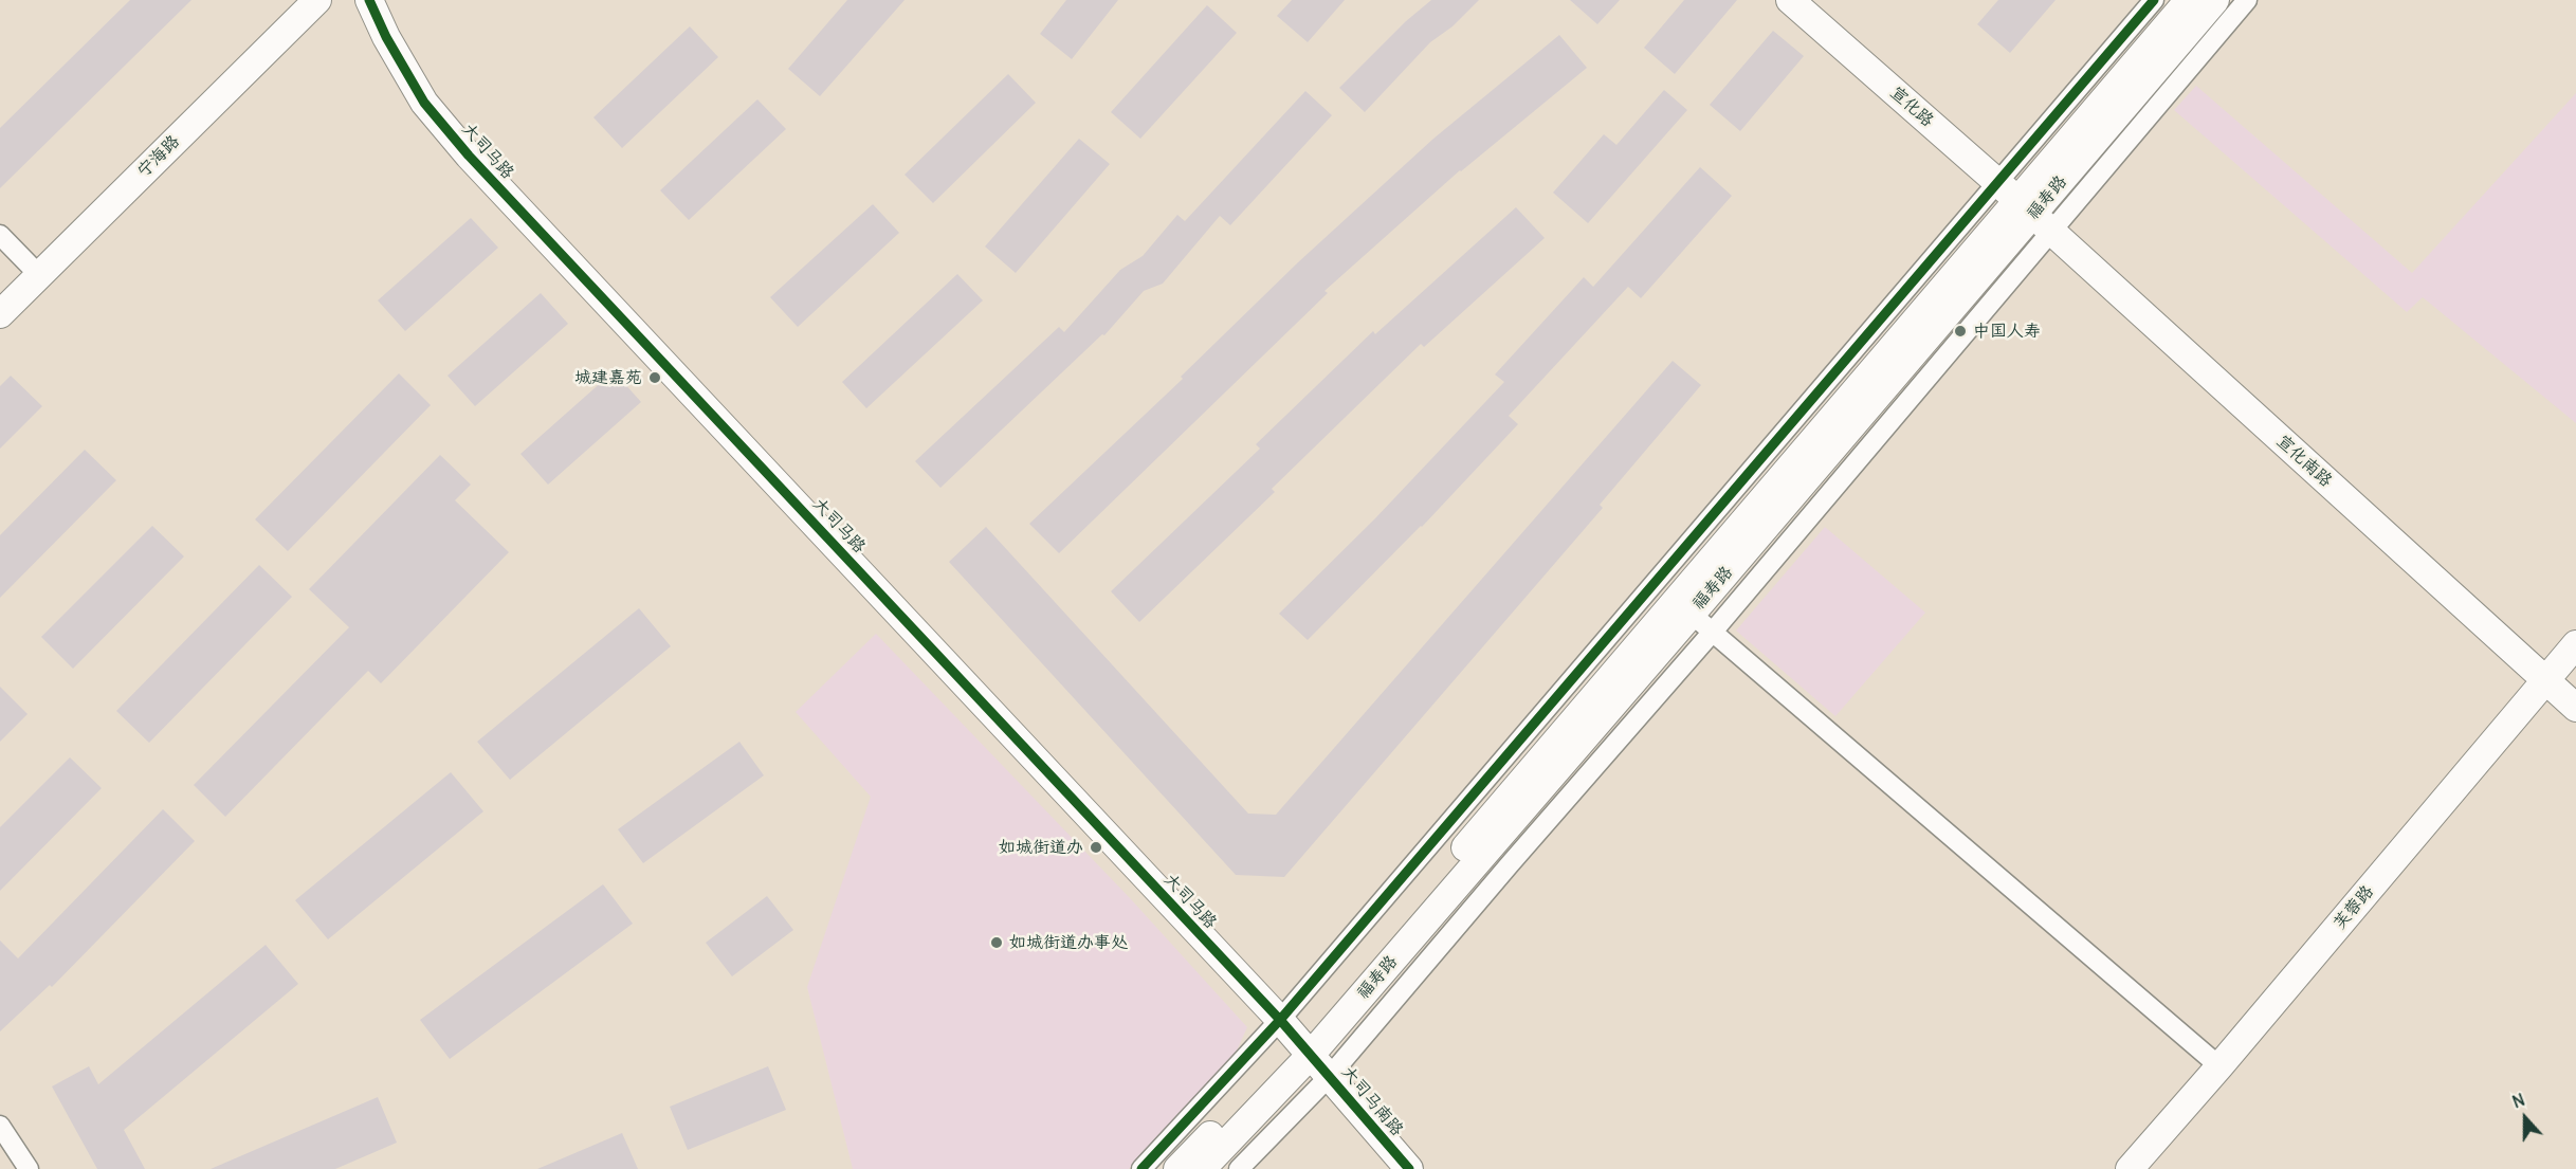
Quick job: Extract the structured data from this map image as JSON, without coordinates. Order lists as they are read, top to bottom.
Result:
{
  "streets": {
    "street": [
      "宣化路",
      "大司马路",
      "宁海路",
      "福寿路",
      "宣化南路",
      "芙蓉路",
      "大司马南路"
    ]
  },
  "crossings": [
    ["宣化路", "福寿路"],
    ["宣化路", "宣化南路"],
    ["大司马路", "福寿路"],
    ["大司马路", "大司马南路"],
    ["福寿路", "宣化南路"],
    ["福寿路", "大司马南路"],
    ["宣化南路", "芙蓉路"]
  ],
  "places": [
    "中国人寿",
    "城建嘉苑",
    "如城街道办",
    "如城街道办事处"
  ],
  "north": "top"
}
